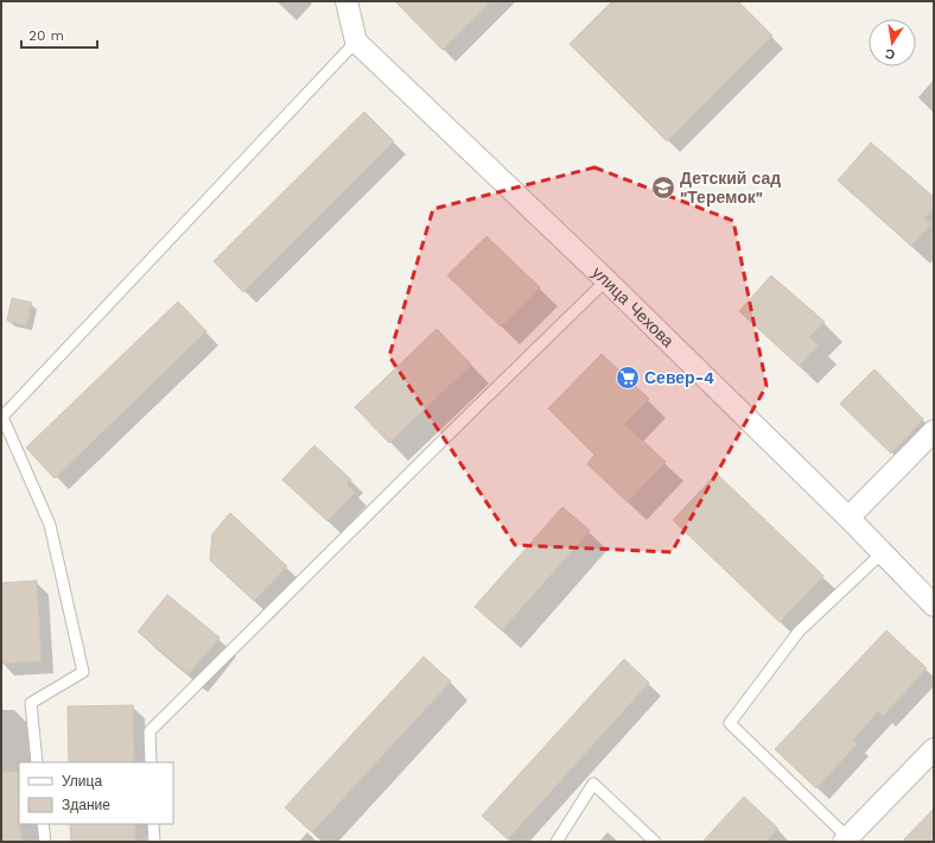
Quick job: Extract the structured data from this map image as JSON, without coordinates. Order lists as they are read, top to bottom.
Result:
{
  "streets": {
    "street": ["улица Чехова"]
  },
  "places": {
    "school or university": ["Детский сад \"Теремок\""],
    "supermarket": ["Север-4"]
  },
  "legend": ["Улица", "Здание"],
  "scale_bar": "20 m",
  "north": "bottom"
}
